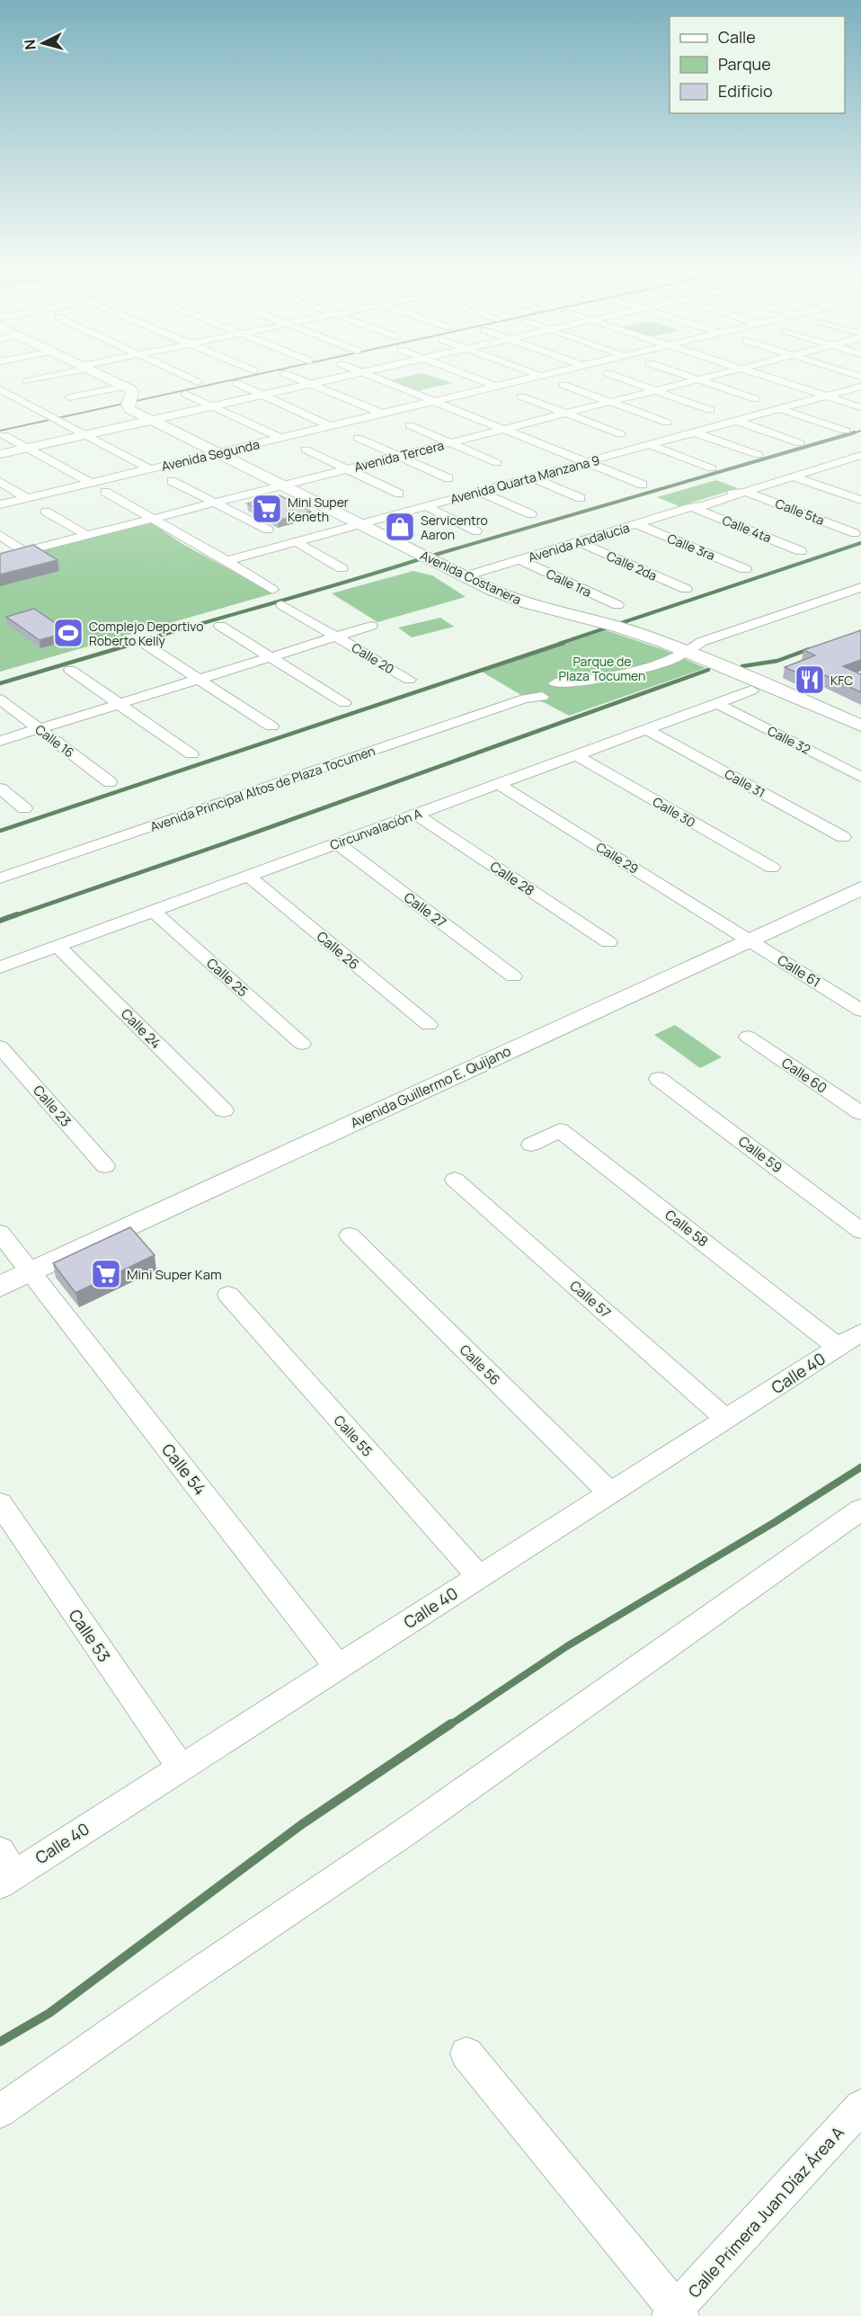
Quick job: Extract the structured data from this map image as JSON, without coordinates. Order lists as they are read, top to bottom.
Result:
{
  "streets": {
    "street": [
      "Avenida Segunda",
      "Avenida Tercera",
      "Avenida Quarta Manzana 9",
      "Calle 5ta",
      "Calle 4ta",
      "Avenida Andalucía",
      "Calle 3ra",
      "Calle 2da",
      "Avenida Costanera",
      "Calle 1ra",
      "Calle 20",
      "Calle 32",
      "Calle 16",
      "Calle 31",
      "Avenida Principal Altos de Plaza Tocumen",
      "Calle 30",
      "Circunvalación A",
      "Calle 29",
      "Calle 28",
      "Calle 27",
      "Calle 26",
      "Calle 61",
      "Calle 25",
      "Calle 24",
      "Calle 60",
      "Avenida Guillermo E. Quijano",
      "Calle 23",
      "Calle 59",
      "Calle 58",
      "Calle 57",
      "Calle 56",
      "Calle 40",
      "Calle 55",
      "Calle 54",
      "Calle 53",
      "Calle Primera Juan Díaz Área A"
    ]
  },
  "crossings": [
    ["Avenida Segunda", "Avenida Costanera"],
    ["Avenida Tercera", "Avenida Costanera"],
    ["Avenida Quarta Manzana 9", "Avenida Costanera"],
    ["Calle 5ta", "Avenida Andalucía"],
    ["Calle 4ta", "Avenida Andalucía"],
    ["Avenida Andalucía", "Calle 3ra"],
    ["Avenida Andalucía", "Calle 2da"],
    ["Avenida Andalucía", "Avenida Costanera"],
    ["Avenida Andalucía", "Calle 1ra"],
    ["Avenida Costanera", "Avenida Principal Altos de Plaza Tocumen"],
    ["Calle 32", "Circunvalación A"],
    ["Calle 31", "Circunvalación A"],
    ["Calle 30", "Circunvalación A"],
    ["Circunvalación A", "Calle 29"],
    ["Circunvalación A", "Calle 28"],
    ["Circunvalación A", "Calle 27"],
    ["Circunvalación A", "Calle 26"],
    ["Circunvalación A", "Calle 25"],
    ["Circunvalación A", "Calle 24"],
    ["Calle 29", "Calle 61"],
    ["Calle 29", "Avenida Guillermo E. Quijano"],
    ["Calle 61", "Avenida Guillermo E. Quijano"],
    ["Avenida Guillermo E. Quijano", "Calle 54"],
    ["Calle 58", "Calle 40"],
    ["Calle 57", "Calle 40"],
    ["Calle 56", "Calle 40"],
    ["Calle 40", "Calle 55"],
    ["Calle 40", "Calle 54"],
    ["Calle 40", "Calle 53"]
  ],
  "parks": ["Parque de Plaza Tocumen"],
  "places": {
    "supermarket": ["Mini Super Keneth", "Mini Super Kam"],
    "shop": ["Servicentro Aaron"],
    "sports": ["Complejo Deportivo Roberto Kelly"],
    "restaurant": ["KFC"]
  },
  "legend": ["Calle", "Parque", "Edificio"],
  "north": "left"
}
